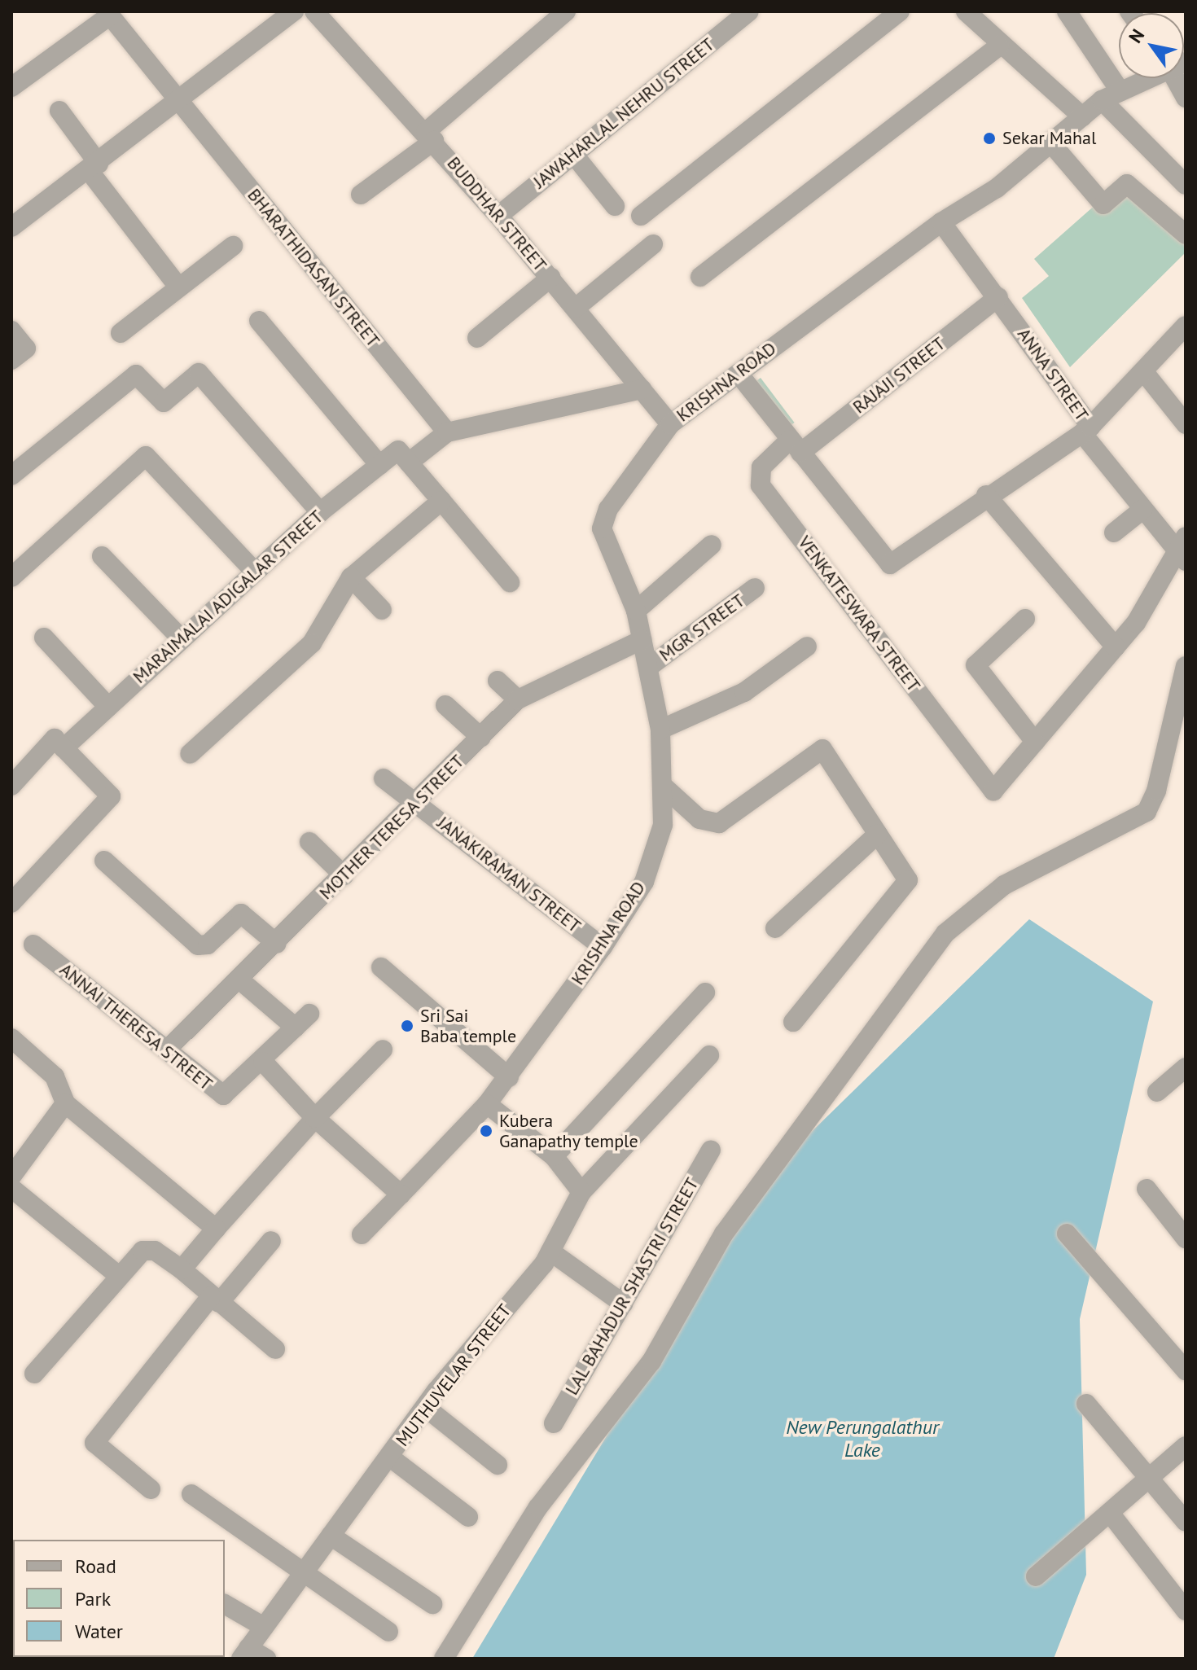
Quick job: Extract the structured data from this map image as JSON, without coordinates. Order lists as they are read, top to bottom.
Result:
{
  "streets": {
    "street": [
      "JAWAHARLAL NEHRU STREET",
      "BUDDHAR STREET",
      "BHARATHIDASAN STREET",
      "ANNA STREET",
      "RAJAJI STREET",
      "KRISHNA ROAD",
      "MARAIMALAI ADIGALAR STREET",
      "VENKATESWARA STREET",
      "MGR STREET",
      "MOTHER TERESA STREET",
      "JANAKIRAMAN STREET",
      "ANNAI THERESA STREET",
      "LAL BAHADUR SHASTRI STREET",
      "MUTHUVELAR STREET"
    ]
  },
  "crossings": [
    ["JAWAHARLAL NEHRU STREET", "BUDDHAR STREET"],
    ["BUDDHAR STREET", "KRISHNA ROAD"],
    ["BHARATHIDASAN STREET", "MARAIMALAI ADIGALAR STREET"],
    ["ANNA STREET", "RAJAJI STREET"],
    ["ANNA STREET", "KRISHNA ROAD"],
    ["RAJAJI STREET", "VENKATESWARA STREET"],
    ["KRISHNA ROAD", "MGR STREET"],
    ["KRISHNA ROAD", "MOTHER TERESA STREET"],
    ["KRISHNA ROAD", "JANAKIRAMAN STREET"],
    ["MOTHER TERESA STREET", "JANAKIRAMAN STREET"],
    ["MOTHER TERESA STREET", "ANNAI THERESA STREET"]
  ],
  "water": ["New Perungalathur Lake"],
  "places": ["Sekar Mahal", "Sri Sai Baba temple", "Kubera Ganapathy temple"],
  "legend": ["Road", "Park", "Water"],
  "north": "top left"
}
